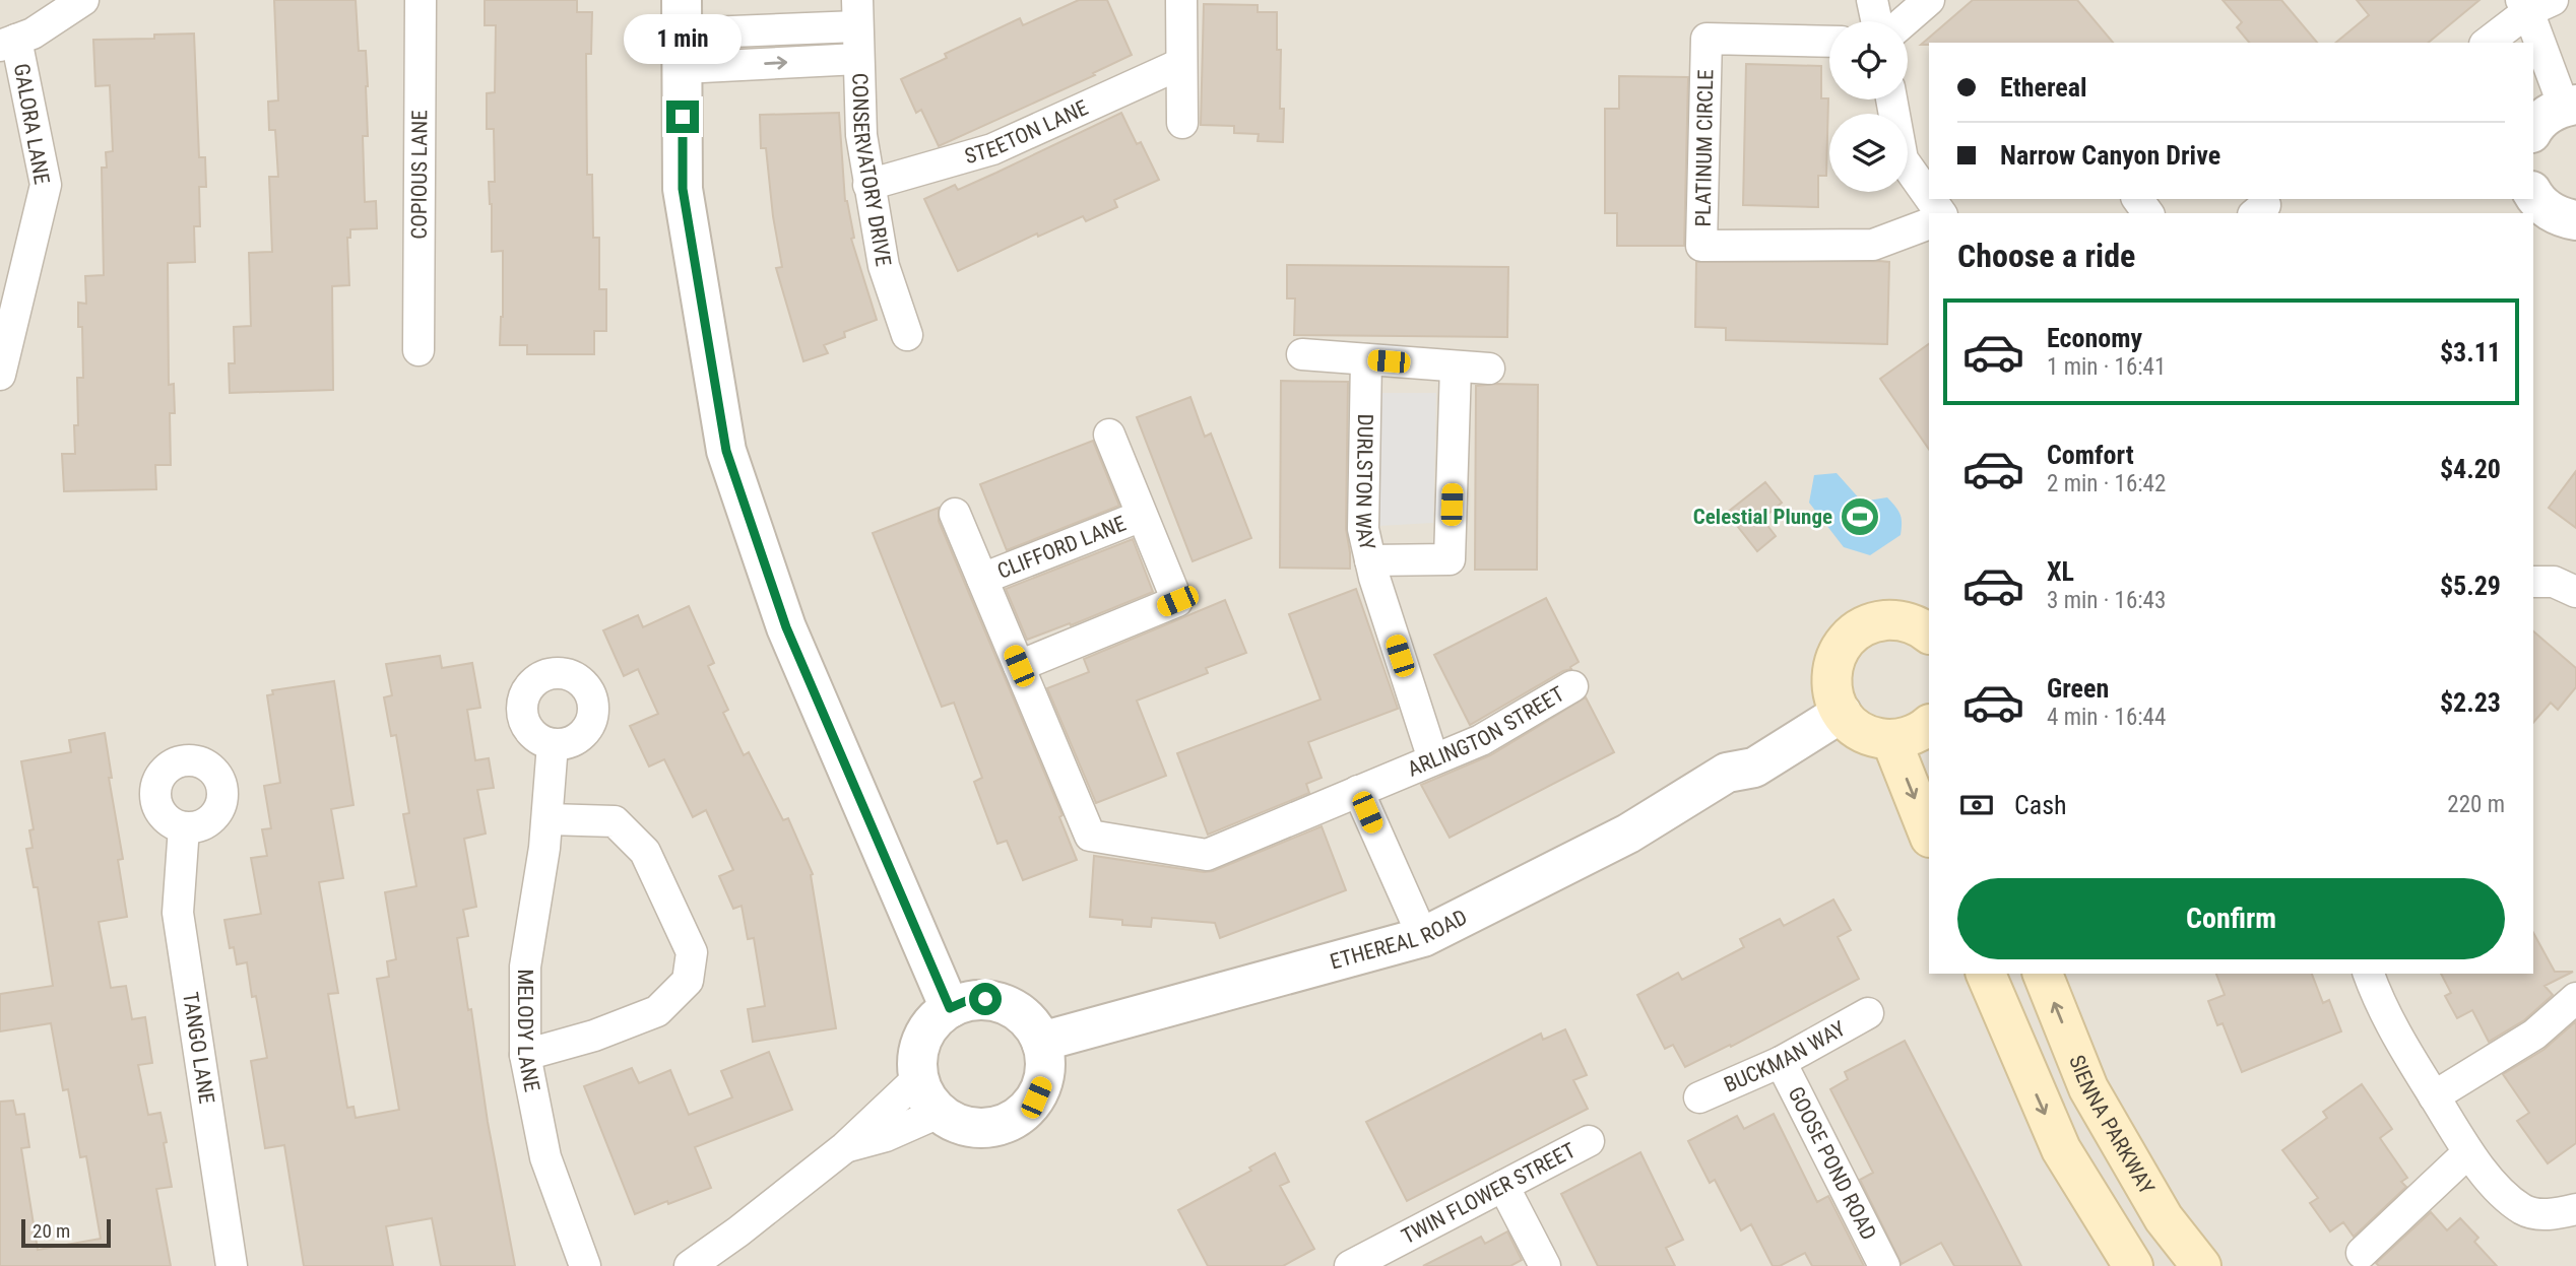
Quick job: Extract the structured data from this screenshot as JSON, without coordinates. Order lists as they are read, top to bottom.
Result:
{
  "streets": {
    "main road": ["SIENNA PARKWAY"],
    "street": [
      "GALORA LANE",
      "STEETON LANE",
      "PLATINUM CIRCLE",
      "CONSERVATORY DRIVE",
      "COPIOUS LANE",
      "DURLSTON WAY",
      "CLIFFORD LANE",
      "ARLINGTON STREET",
      "ETHEREAL ROAD",
      "MELODY LANE",
      "TANGO LANE",
      "BUCKMAN WAY",
      "GOOSE POND ROAD",
      "TWIN FLOWER STREET"
    ]
  },
  "crossings": [
    ["STEETON LANE", "CONSERVATORY DRIVE"],
    ["DURLSTON WAY", "ARLINGTON STREET"],
    ["CLIFFORD LANE", "ARLINGTON STREET"],
    ["BUCKMAN WAY", "GOOSE POND ROAD"]
  ],
  "places": {
    "sports": ["Celestial Plunge"]
  },
  "scale_bar": "20 m",
  "page": {
    "bubble": "1 min",
    "banner": ["Ethereal", "Narrow Canyon Drive"],
    "heading": "Choose a ride",
    "list": [
      {
        "name": "Economy",
        "note": "1 min · 16:41",
        "value": "$3.11"
      },
      {
        "name": "Comfort",
        "note": "2 min · 16:42",
        "value": "$4.20"
      },
      {
        "name": "XL",
        "note": "3 min · 16:43",
        "value": "$5.29"
      },
      {
        "name": "Green",
        "note": "4 min · 16:44",
        "value": "$2.23"
      }
    ],
    "pay": ["Cash", "220 m"],
    "buttons": "Confirm",
    "scale": "20 m"
  }
}
